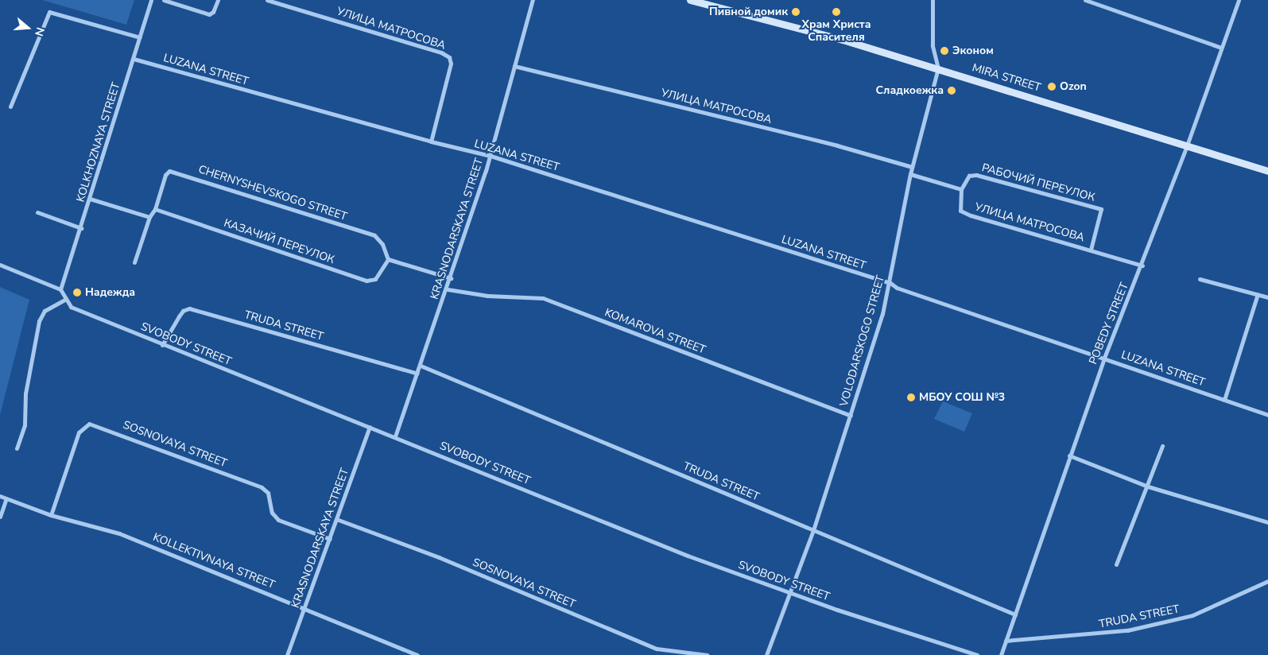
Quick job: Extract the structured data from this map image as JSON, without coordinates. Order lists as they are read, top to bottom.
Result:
{
  "streets": {
    "main road": ["MIRA STREET"],
    "street": [
      "УЛИЦА МАТРОСОВА",
      "LUZANA STREET",
      "KOLKHOZNAYA STREET",
      "РАБОЧИЙ ПЕРЕУЛОК",
      "CHERNYSHEVSKOGO STREET",
      "KRASNODARSKAYA STREET",
      "КАЗАЧИЙ ПЕРЕУЛОК",
      "POBEDY STREET",
      "TRUDA STREET",
      "KOMAROVA STREET",
      "VOLODARSKOGO STREET",
      "SVOBODY STREET",
      "SOSNOVAYA STREET",
      "KOLLEKTIVNAYA STREET"
    ]
  },
  "crossings": [
    ["УЛИЦА МАТРОСОВА", "LUZANA STREET"],
    ["УЛИЦА МАТРОСОВА", "РАБОЧИЙ ПЕРЕУЛОК"],
    ["УЛИЦА МАТРОСОВА", "KRASNODARSKAYA STREET"],
    ["УЛИЦА МАТРОСОВА", "POBEDY STREET"],
    ["УЛИЦА МАТРОСОВА", "VOLODARSKOGO STREET"],
    ["LUZANA STREET", "KOLKHOZNAYA STREET"],
    ["LUZANA STREET", "KRASNODARSKAYA STREET"],
    ["LUZANA STREET", "POBEDY STREET"],
    ["LUZANA STREET", "VOLODARSKOGO STREET"],
    ["MIRA STREET", "POBEDY STREET"],
    ["MIRA STREET", "VOLODARSKOGO STREET"],
    ["CHERNYSHEVSKOGO STREET", "КАЗАЧИЙ ПЕРЕУЛОК"],
    ["KRASNODARSKAYA STREET", "TRUDA STREET"],
    ["KRASNODARSKAYA STREET", "KOMAROVA STREET"],
    ["KRASNODARSKAYA STREET", "SVOBODY STREET"],
    ["KRASNODARSKAYA STREET", "SOSNOVAYA STREET"],
    ["KRASNODARSKAYA STREET", "KOLLEKTIVNAYA STREET"],
    ["POBEDY STREET", "TRUDA STREET"],
    ["TRUDA STREET", "VOLODARSKOGO STREET"],
    ["TRUDA STREET", "SVOBODY STREET"],
    ["KOMAROVA STREET", "VOLODARSKOGO STREET"],
    ["VOLODARSKOGO STREET", "SVOBODY STREET"],
    ["SOSNOVAYA STREET", "KOLLEKTIVNAYA STREET"]
  ],
  "places": [
    "Пивной домик",
    "Храм Христа Спасителя",
    "Эконом",
    "Ozon",
    "Сладкоежка",
    "Надежда",
    "МБОУ СОШ №3"
  ],
  "north": "right"
}
